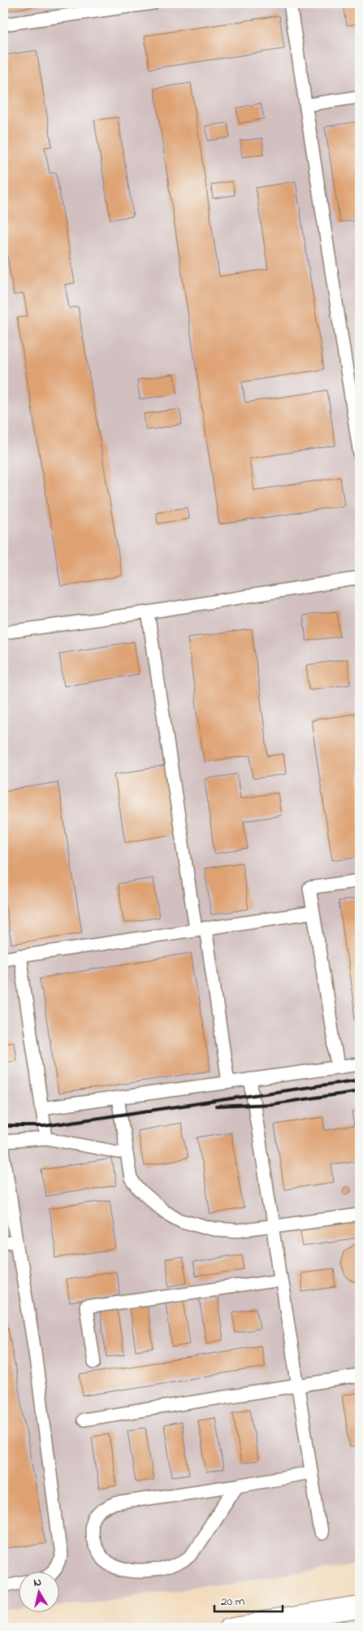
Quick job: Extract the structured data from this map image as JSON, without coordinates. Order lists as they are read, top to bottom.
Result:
{
  "scale_bar": "20 m",
  "north": "top"
}
